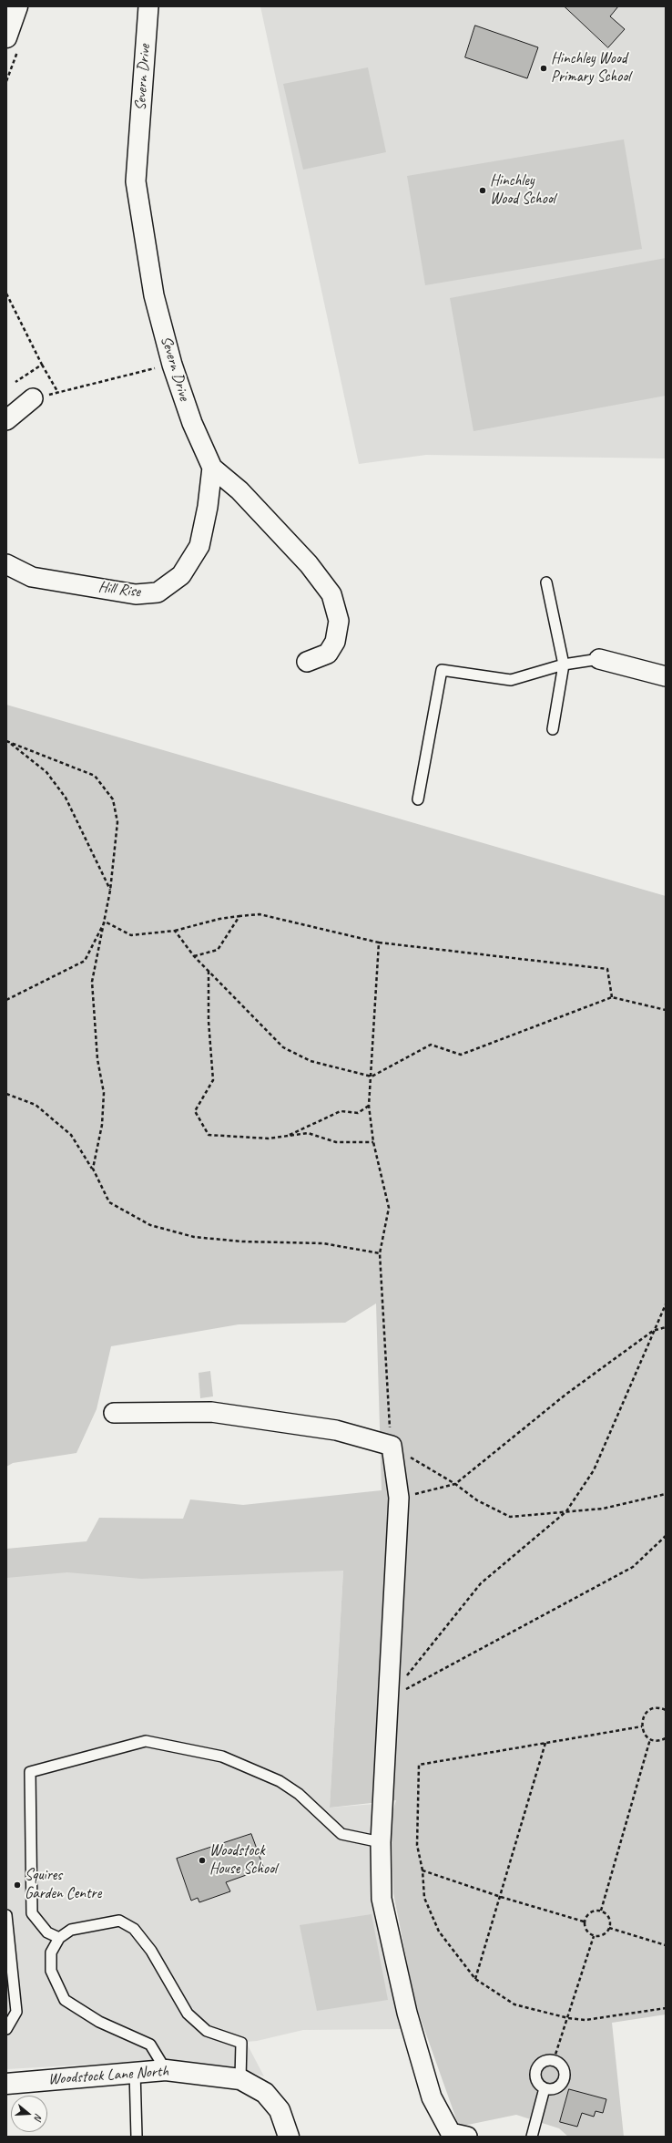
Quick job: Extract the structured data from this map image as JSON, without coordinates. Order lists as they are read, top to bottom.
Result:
{
  "streets": {
    "main road": ["Woodstock Lane North"],
    "street": ["Severn Drive", "Hill Rise"]
  },
  "crossings": [
    ["Severn Drive", "Hill Rise"]
  ],
  "places": [
    "Hinchley Wood Primary School",
    "Hinchley Wood School",
    "Woodstock House School",
    "Squires Garden Centre"
  ],
  "north": "right"
}
